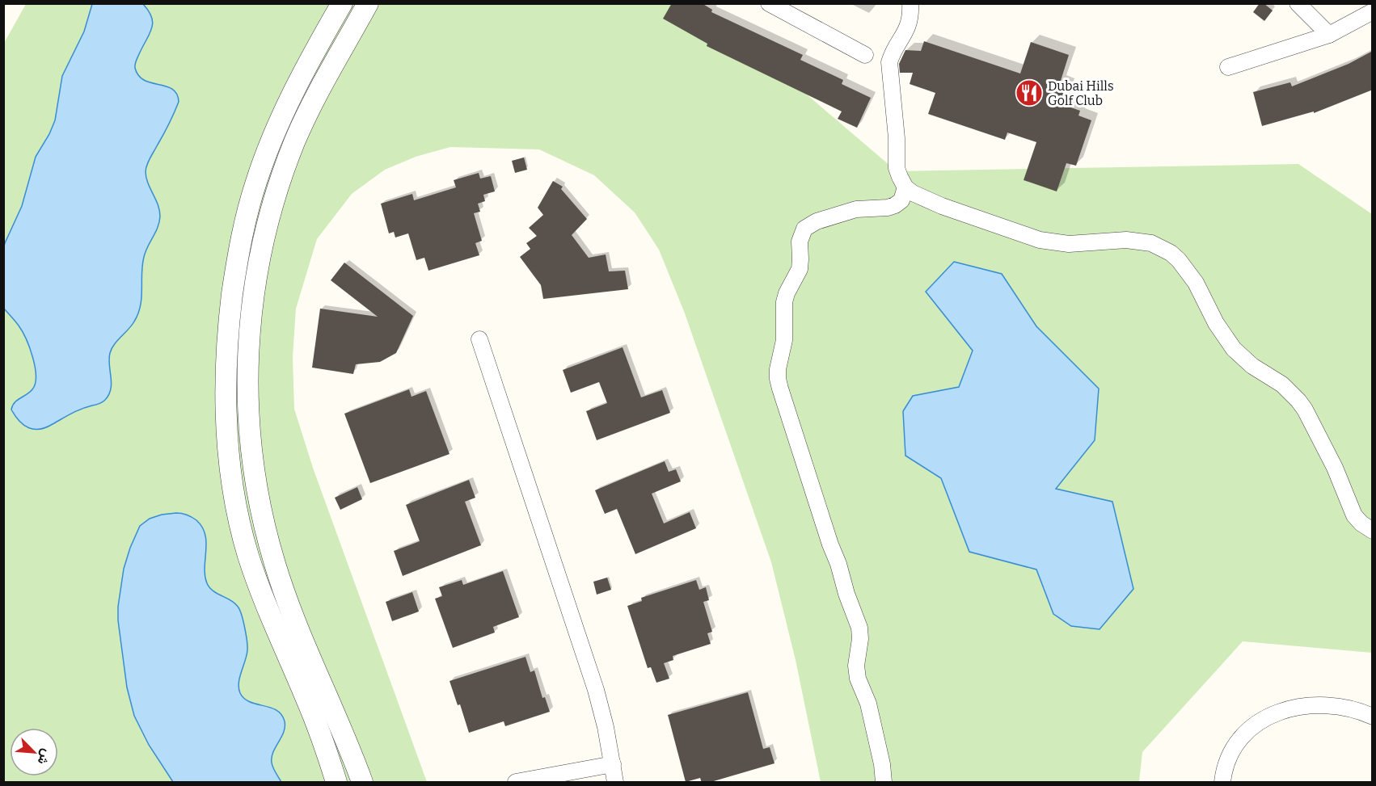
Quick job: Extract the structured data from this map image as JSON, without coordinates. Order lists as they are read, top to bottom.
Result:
{
  "places": {
    "restaurant": ["Dubai Hills Golf Club"]
  },
  "north": "bottom right"
}
